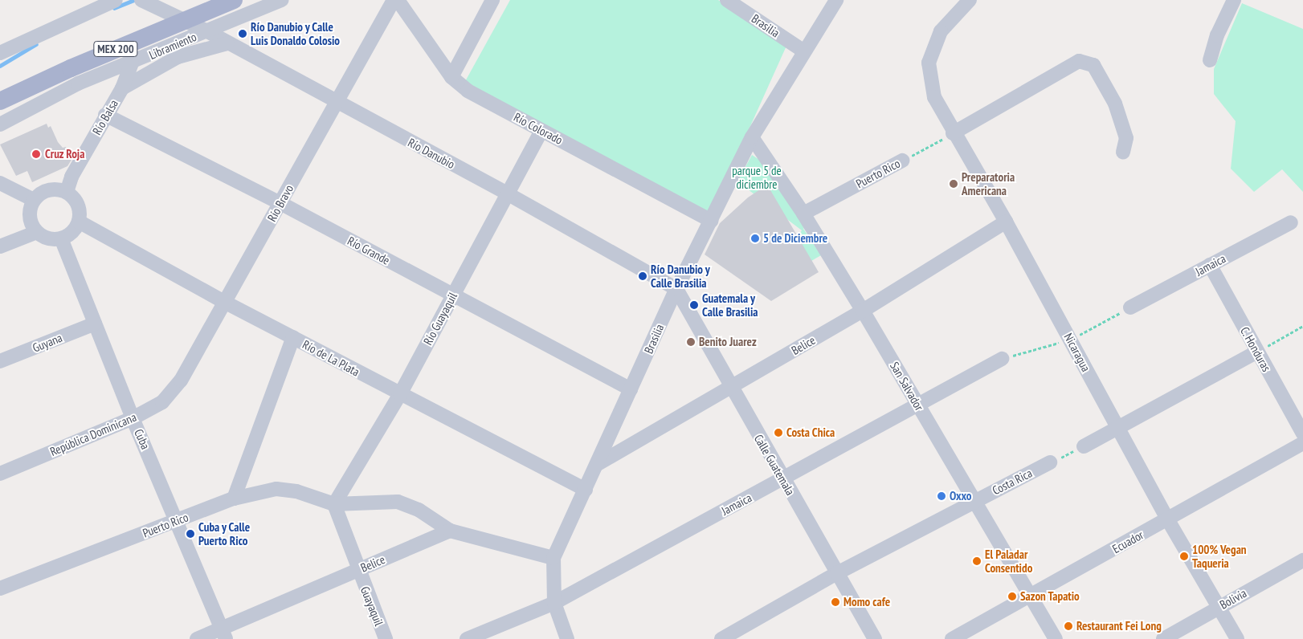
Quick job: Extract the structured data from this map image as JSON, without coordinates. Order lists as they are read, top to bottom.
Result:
{
  "streets": {
    "main road": ["MEX 200"],
    "street": [
      "Brasilia",
      "Libramiento",
      "Río Balsa",
      "Río Colorado",
      "Río Danubio",
      "Puerto Rico",
      "Río Bravo",
      "Río Grande",
      "Jamaica",
      "Río Guayaquil",
      "Guyana",
      "Belice",
      "C. Honduras",
      "Nicaragua",
      "Río de La Plata",
      "San Salvador",
      "República Dominicana",
      "Cuba",
      "Calle Guatemala",
      "Costa Rica",
      "Ecuador",
      "Bolivia",
      "Guayaquil"
    ]
  },
  "crossings": [
    ["Brasilia", "Río Colorado"],
    ["Brasilia", "Río Danubio"],
    ["Brasilia", "Río Grande"],
    ["Brasilia", "Jamaica"],
    ["Brasilia", "Belice"],
    ["Brasilia", "Río de La Plata"],
    ["Brasilia", "San Salvador"],
    ["Brasilia", "Calle Guatemala"],
    ["Libramiento", "MEX 200"],
    ["Libramiento", "Río Balsa"],
    ["Libramiento", "Río Danubio"],
    ["MEX 200", "Río Danubio"],
    ["Río Balsa", "Río Grande"],
    ["Río Balsa", "Río de La Plata"],
    ["Río Balsa", "Cuba"],
    ["Río Colorado", "Río Guayaquil"],
    ["Río Danubio", "Río Bravo"],
    ["Río Danubio", "Río Guayaquil"],
    ["Río Danubio", "Calle Guatemala"],
    ["Puerto Rico", "Río Guayaquil"],
    ["Puerto Rico", "Nicaragua"],
    ["Puerto Rico", "San Salvador"],
    ["Puerto Rico", "Cuba"],
    ["Puerto Rico", "Guayaquil"],
    ["Río Bravo", "Río Grande"],
    ["Río Bravo", "Río de La Plata"],
    ["Río Bravo", "República Dominicana"],
    ["Río Grande", "Río Guayaquil"],
    ["Jamaica", "C. Honduras"],
    ["Jamaica", "San Salvador"],
    ["Jamaica", "Calle Guatemala"],
    ["Río Guayaquil", "Río de La Plata"],
    ["Río Guayaquil", "Guayaquil"],
    ["Guyana", "Cuba"],
    ["Belice", "Nicaragua"],
    ["Belice", "San Salvador"],
    ["Belice", "Cuba"],
    ["Belice", "Calle Guatemala"],
    ["Belice", "Guayaquil"],
    ["Nicaragua", "Ecuador"],
    ["Nicaragua", "Bolivia"],
    ["Río de La Plata", "Cuba"],
    ["San Salvador", "Costa Rica"],
    ["San Salvador", "Ecuador"],
    ["República Dominicana", "Cuba"],
    ["Calle Guatemala", "Costa Rica"]
  ],
  "parks": ["parque 5 de diciembre"],
  "places": [
    "Río Danubio y Calle Luis Donaldo Colosio",
    "Cruz Roja",
    "Preparatoria Americana",
    "5 de Diciembre",
    "Río Danubio y Calle Brasilia",
    "Guatemala y Calle Brasilia",
    "Benito Juarez",
    "Costa Chica",
    "Oxxo",
    "Cuba y Calle Puerto Rico",
    "100% Vegan Taqueria",
    "El Paladar Consentido",
    "Sazon Tapatio",
    "Momo cafe",
    "Restaurant Fei Long"
  ]
}
